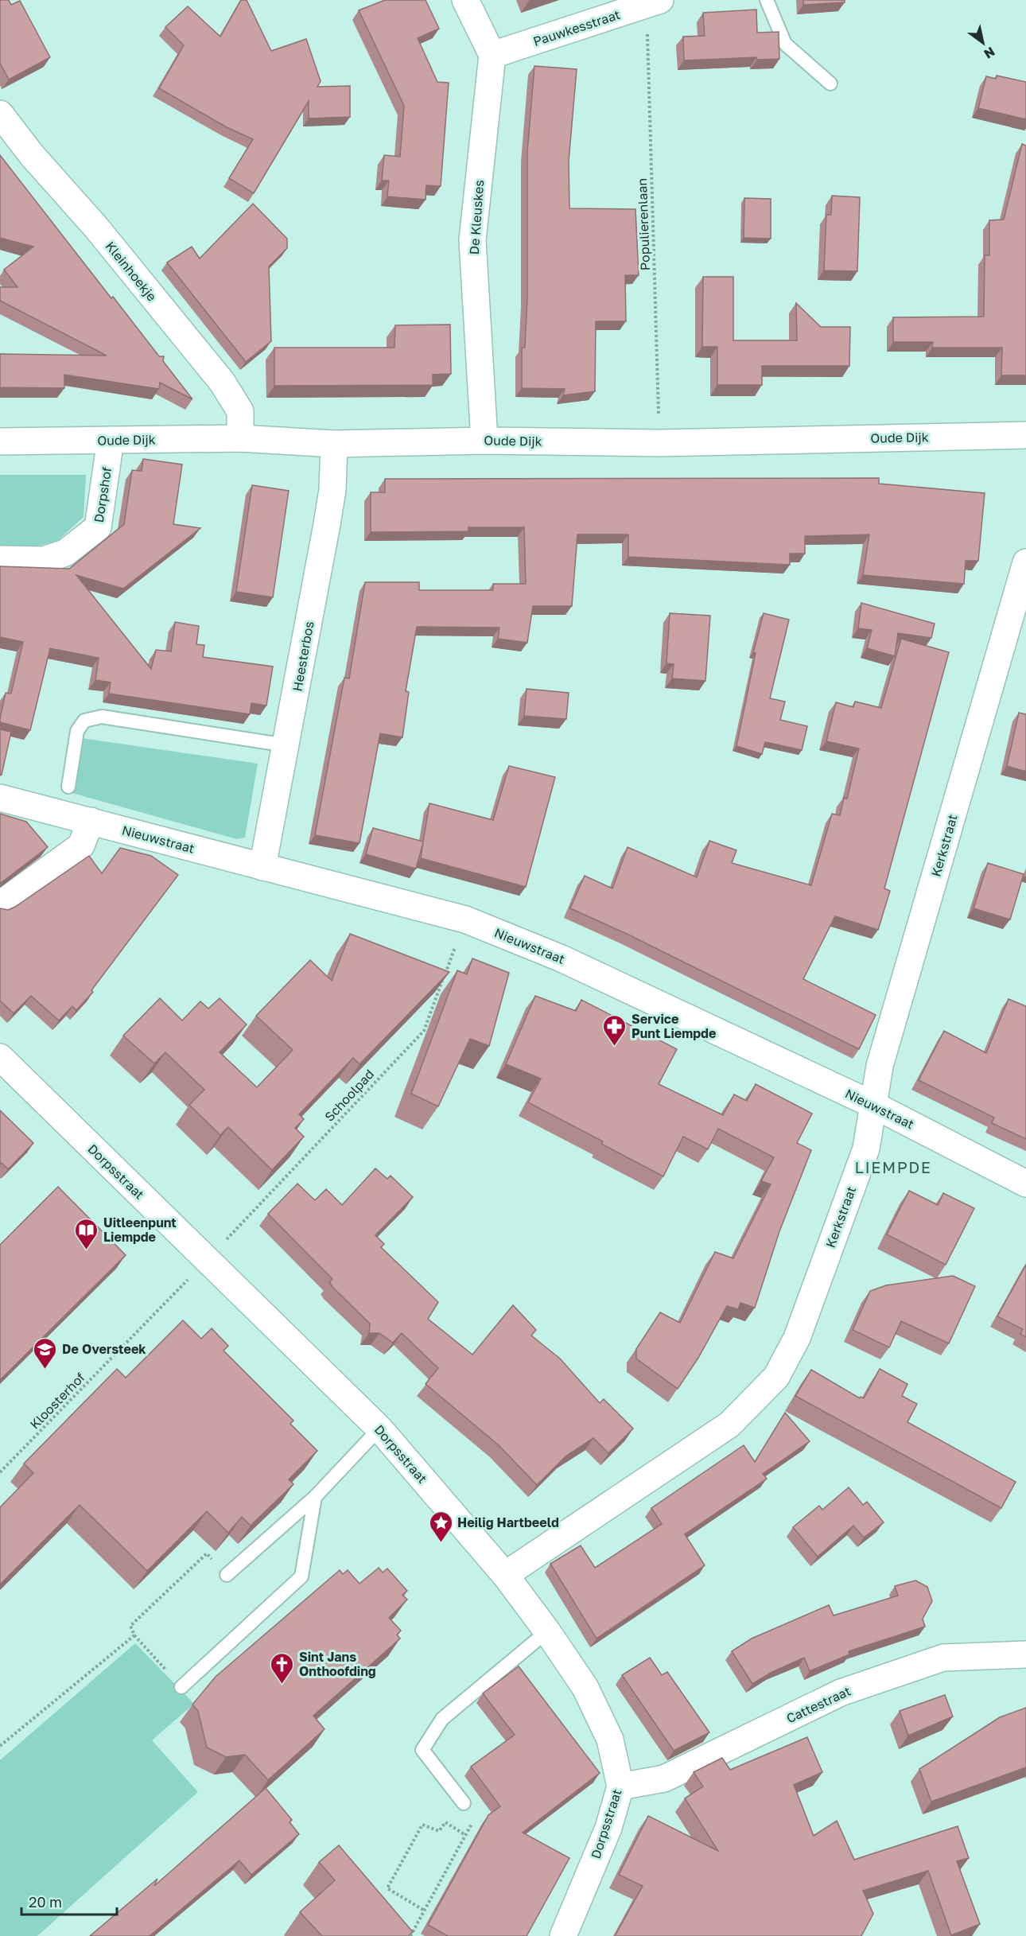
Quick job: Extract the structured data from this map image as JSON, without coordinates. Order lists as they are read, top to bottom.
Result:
{
  "streets": {
    "street": [
      "Pauwkesstraat",
      "De Kleuskes",
      "Kleinhoekje",
      "Oude Dijk",
      "Dorpshof",
      "Heesterbos",
      "Nieuwstraat",
      "Kerkstraat",
      "Dorpsstraat",
      "Cattestraat"
    ],
    "path": ["Populierenlaan", "Schoolpad", "Kloosterhof"]
  },
  "crossings": [
    ["Pauwkesstraat", "De Kleuskes"],
    ["Pauwkesstraat", "Populierenlaan"],
    ["De Kleuskes", "Oude Dijk"],
    ["Populierenlaan", "Oude Dijk"],
    ["Kleinhoekje", "Oude Dijk"],
    ["Oude Dijk", "Dorpshof"],
    ["Oude Dijk", "Heesterbos"],
    ["Heesterbos", "Nieuwstraat"],
    ["Nieuwstraat", "Kerkstraat"],
    ["Nieuwstraat", "Schoolpad"],
    ["Kerkstraat", "Dorpsstraat"],
    ["Schoolpad", "Dorpsstraat"],
    ["Schoolpad", "Kloosterhof"],
    ["Dorpsstraat", "Kloosterhof"],
    ["Dorpsstraat", "Cattestraat"]
  ],
  "districts": ["LIEMPDE"],
  "places": {
    "pharmacy": ["Service Punt Liempde"],
    "library": ["Uitleenpunt Liempde"],
    "school or university": ["De Oversteek"],
    "place": ["Heilig Hartbeeld"],
    "church": ["Sint Jans Onthoofding"]
  },
  "scale_bar": "20 m",
  "north": "bottom right"
}
